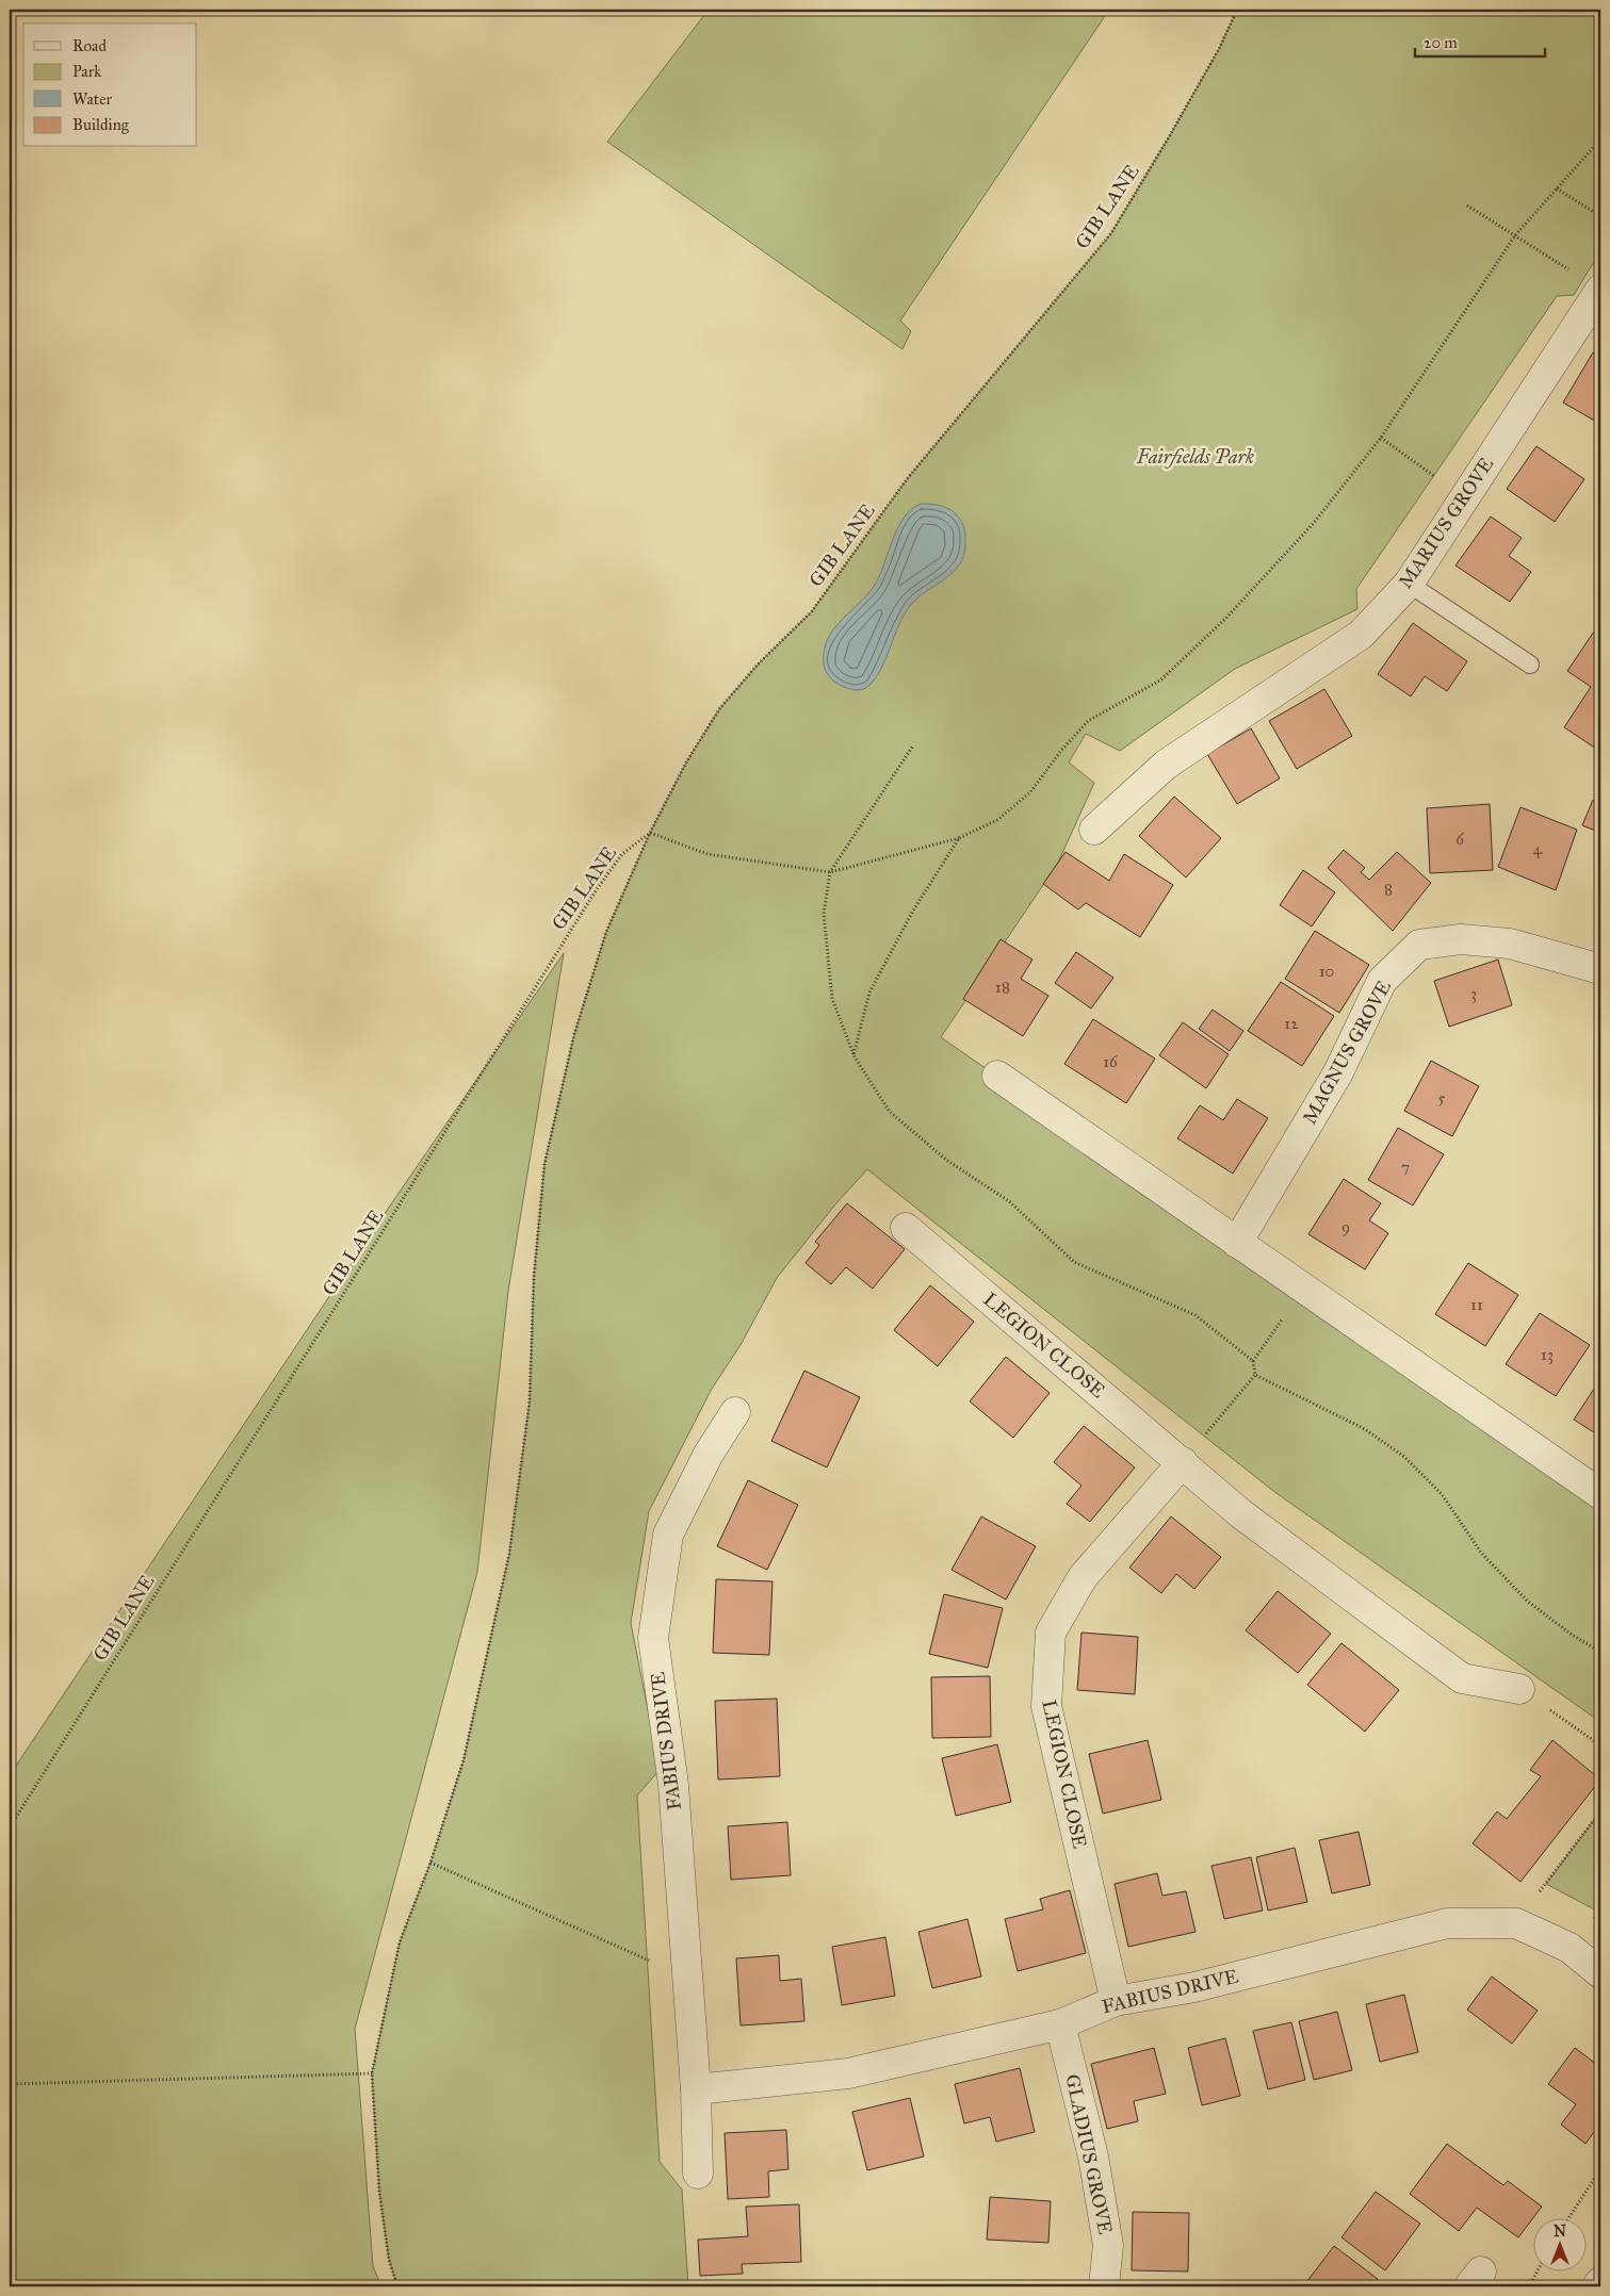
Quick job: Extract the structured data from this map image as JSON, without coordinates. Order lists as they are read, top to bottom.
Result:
{
  "streets": {
    "street": [
      "MARIUS GROVE",
      "MAGNUS GROVE",
      "LEGION CLOSE",
      "FABIUS DRIVE",
      "GLADIUS GROVE"
    ],
    "path": ["GIB LANE"]
  },
  "crossings": [
    ["LEGION CLOSE", "FABIUS DRIVE"],
    ["FABIUS DRIVE", "GLADIUS GROVE"]
  ],
  "parks": ["Fairfields Park"],
  "house_numbers": [
    "6",
    "4",
    "8",
    "10",
    "18",
    "3",
    "12",
    "16",
    "5",
    "7",
    "9",
    "11",
    "13"
  ],
  "legend": [
    "Road",
    "Park",
    "Water",
    "Building"
  ],
  "scale_bar": "20 m",
  "north": "top"
}
